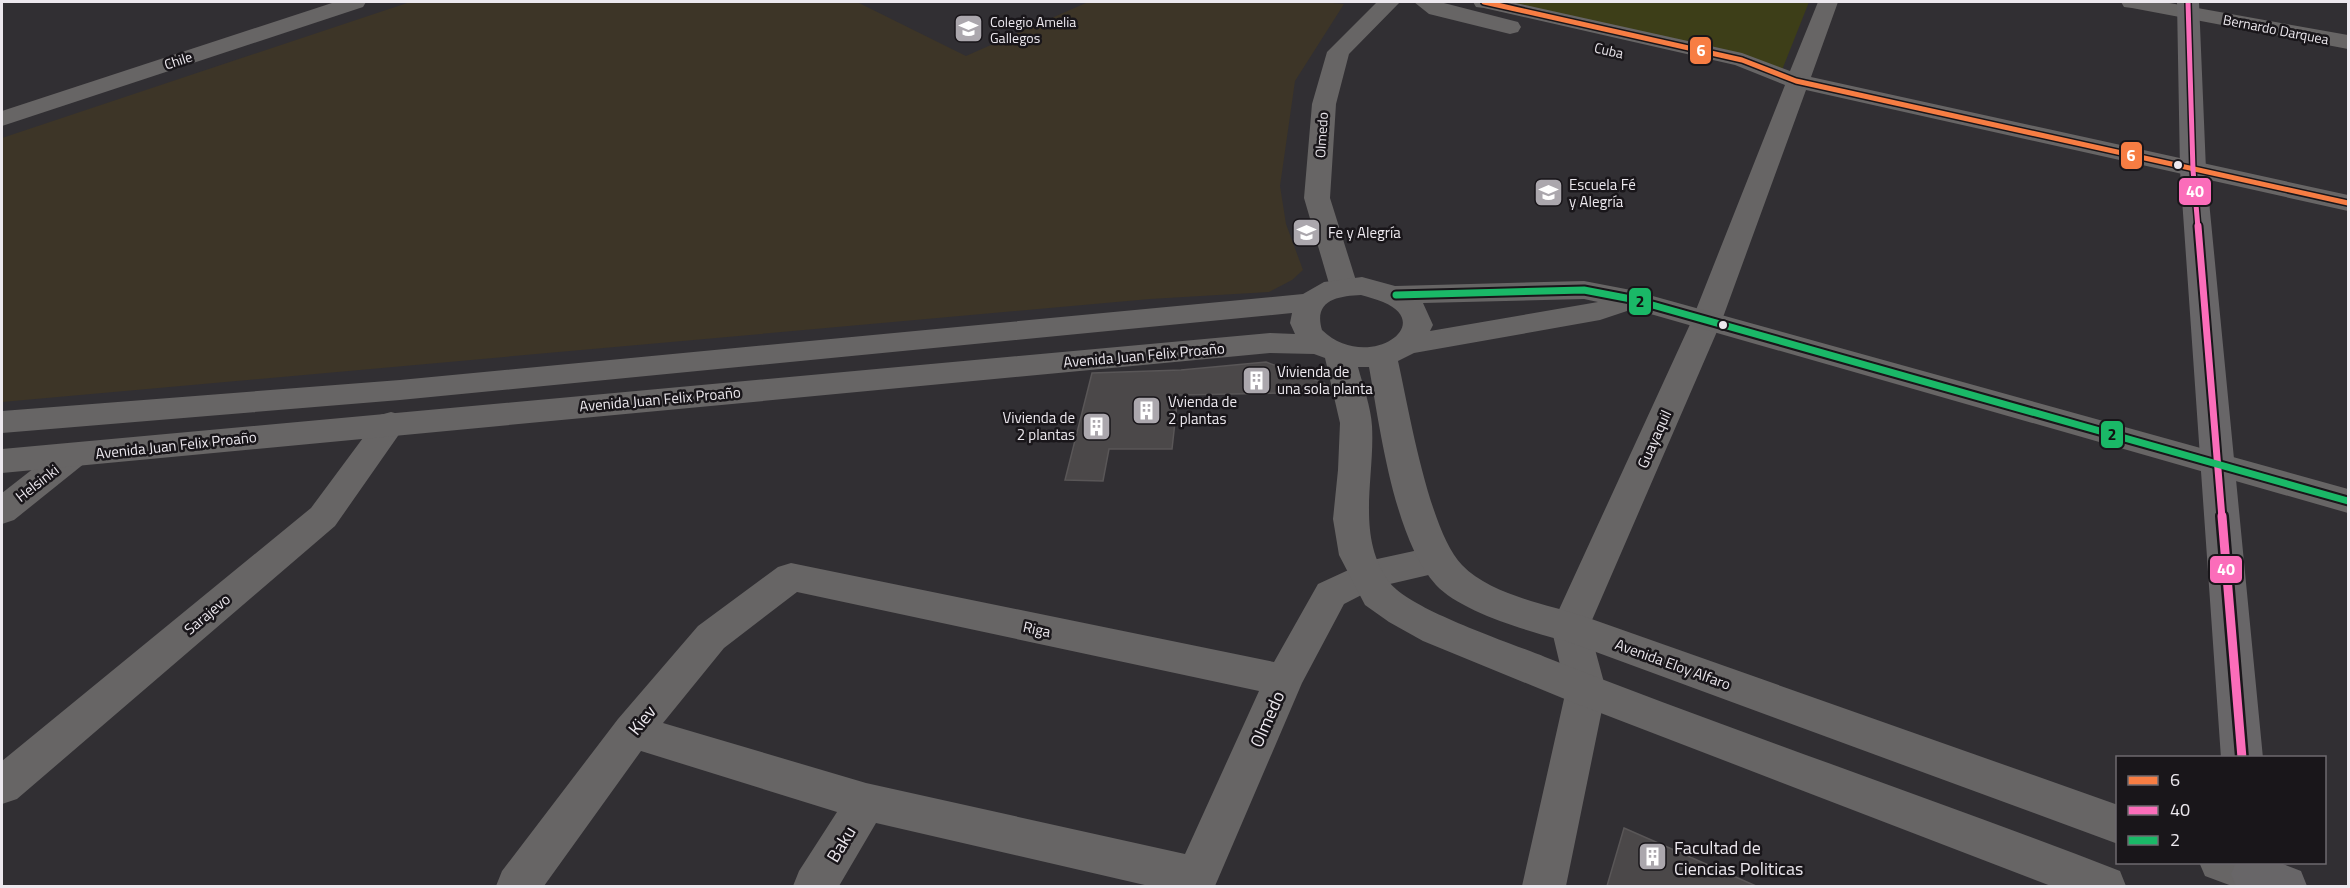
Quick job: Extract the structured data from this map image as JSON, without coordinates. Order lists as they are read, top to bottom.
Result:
{
  "streets": {
    "street": [
      "Bernardo Darquea",
      "Cuba",
      "Chile",
      "Olmedo",
      "Avenida Juan Felix Proaño",
      "Guayaquil",
      "Helsinki",
      "Sarajevo",
      "Riga",
      "Avenida Eloy Alfaro",
      "Kiev",
      "Baku"
    ]
  },
  "crossings": [
    ["Cuba", "Guayaquil"],
    ["Olmedo", "Avenida Juan Felix Proaño"],
    ["Olmedo", "Riga"],
    ["Olmedo", "Avenida Eloy Alfaro"],
    ["Avenida Juan Felix Proaño", "Helsinki"],
    ["Avenida Juan Felix Proaño", "Sarajevo"],
    ["Avenida Juan Felix Proaño", "Avenida Eloy Alfaro"],
    ["Guayaquil", "Avenida Eloy Alfaro"],
    ["Riga", "Kiev"]
  ],
  "places": {
    "school or university": ["Colegio Amelia Gallegos", "Escuela Fé y Alegría", "Fe y Alegría"],
    "building": [
      "Vivienda de una sola planta",
      "Vvienda de 2 plantas",
      "Vivienda de 2 plantas",
      "Facultad de Ciencias Politicas"
    ]
  },
  "lines": ["transit line 6", "transit line 40", "transit line 2"],
  "legend": ["6", "40", "2"]
}
